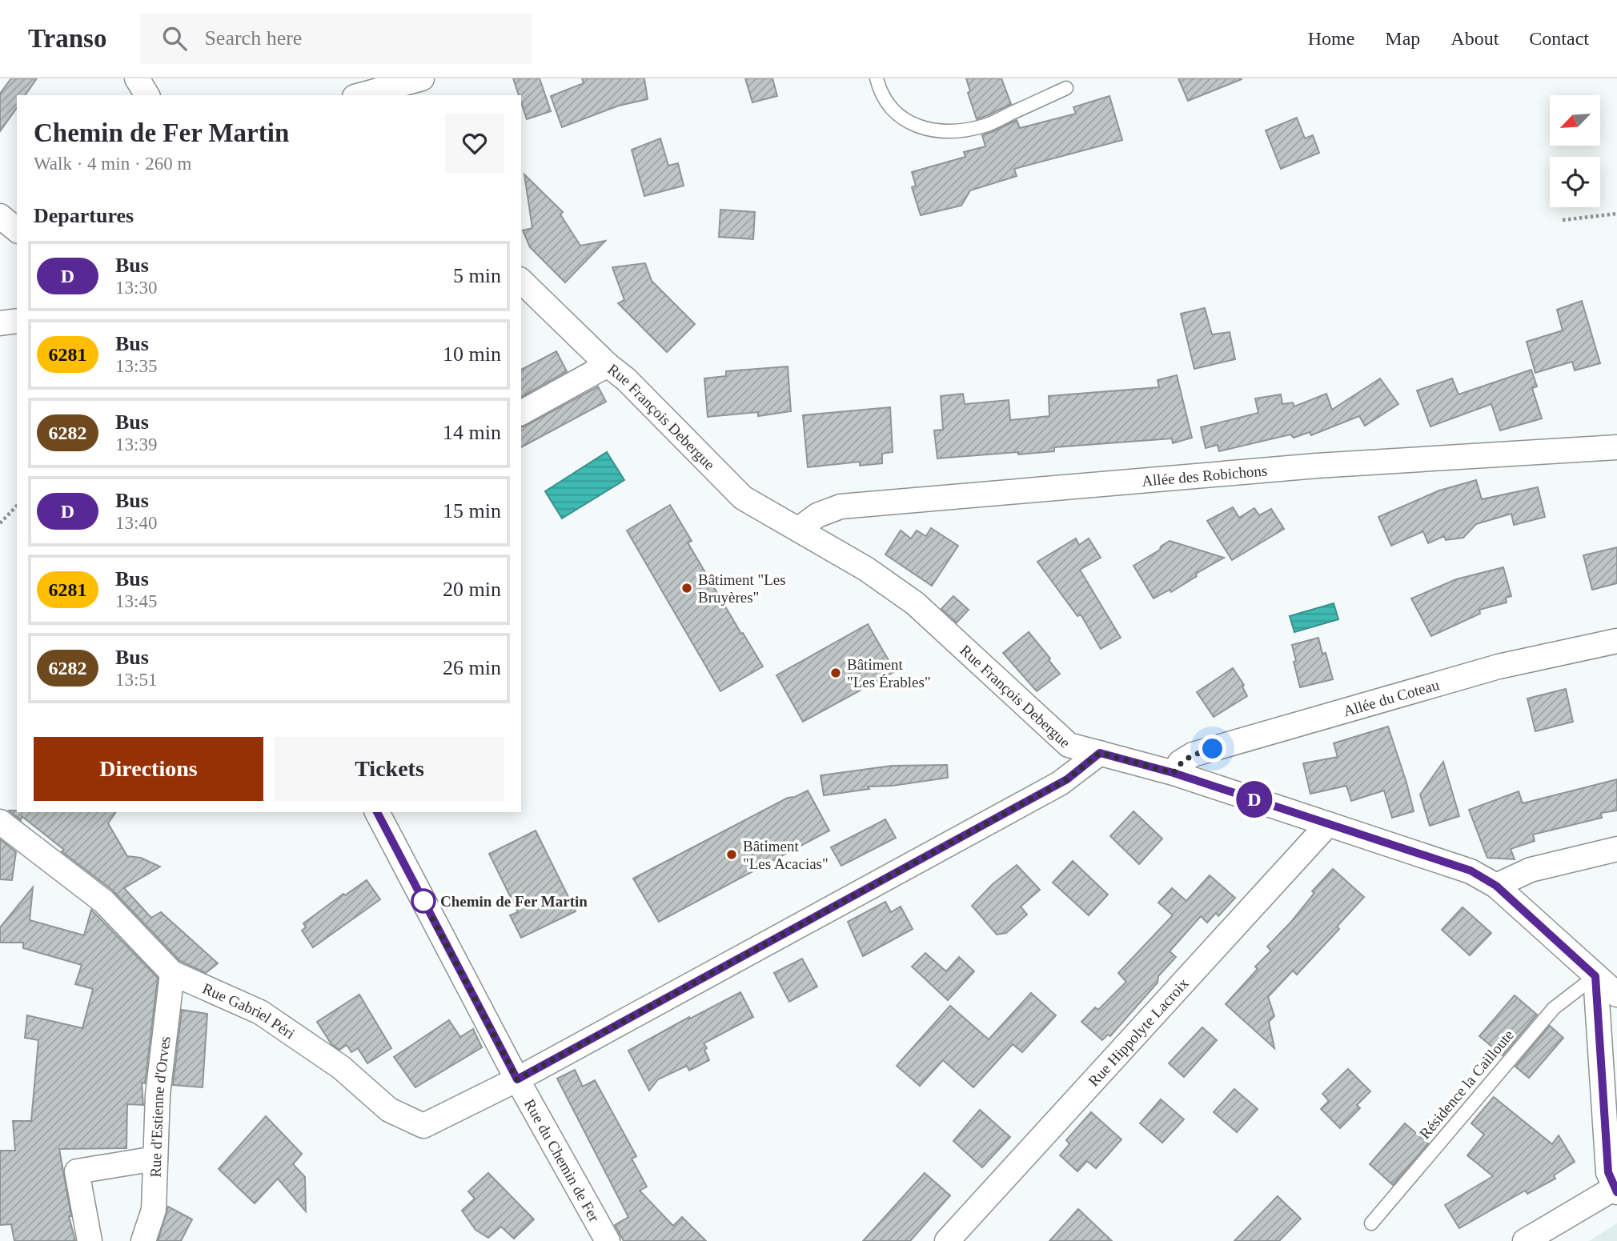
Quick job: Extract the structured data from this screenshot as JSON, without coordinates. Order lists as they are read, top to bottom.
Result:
{
  "streets": {
    "street": [
      "Rue François Debergue",
      "Allée des Robichons",
      "Allée du Coteau",
      "Rue Gabriel Péri",
      "Rue Hippolyte Lacroix",
      "Rue d'Estienne d'Orves",
      "Rue du Chemin de Fer"
    ],
    "lane": ["Résidence la Cailloute"]
  },
  "crossings": [
    ["Rue François Debergue", "Allée des Robichons"],
    ["Rue François Debergue", "Allée du Coteau"],
    ["Rue François Debergue", "Rue Hippolyte Lacroix"],
    ["Rue François Debergue", "Résidence la Cailloute"],
    ["Rue Gabriel Péri", "Rue d'Estienne d'Orves"],
    ["Rue Gabriel Péri", "Rue du Chemin de Fer"]
  ],
  "places": [
    "Bâtiment \"Les Bruyères\"",
    "Bâtiment \"Les Érables\"",
    "Bâtiment \"Les Acacias\"",
    "Chemin de Fer Martin"
  ],
  "lines": ["bus line D"],
  "north": "bottom left",
  "page": {
    "header": "Transo",
    "search": "Search here",
    "nav": [
      "Home",
      "Map",
      "About",
      "Contact"
    ],
    "on_map": "D",
    "heading": [
      ["Chemin de Fer Martin", "Walk · 4 min · 260 m"],
      "Departures"
    ],
    "list": [
      {
        "mark": "D",
        "name": "Bus",
        "note": "13:30",
        "value": "5 min"
      },
      {
        "mark": "6281",
        "name": "Bus",
        "note": "13:35",
        "value": "10 min"
      },
      {
        "mark": "6282",
        "name": "Bus",
        "note": "13:39",
        "value": "14 min"
      },
      {
        "mark": "D",
        "name": "Bus",
        "note": "13:40",
        "value": "15 min"
      },
      {
        "mark": "6281",
        "name": "Bus",
        "note": "13:45",
        "value": "20 min"
      },
      {
        "mark": "6282",
        "name": "Bus",
        "note": "13:51",
        "value": "26 min"
      }
    ],
    "buttons": ["Directions", "Tickets"]
  }
}
